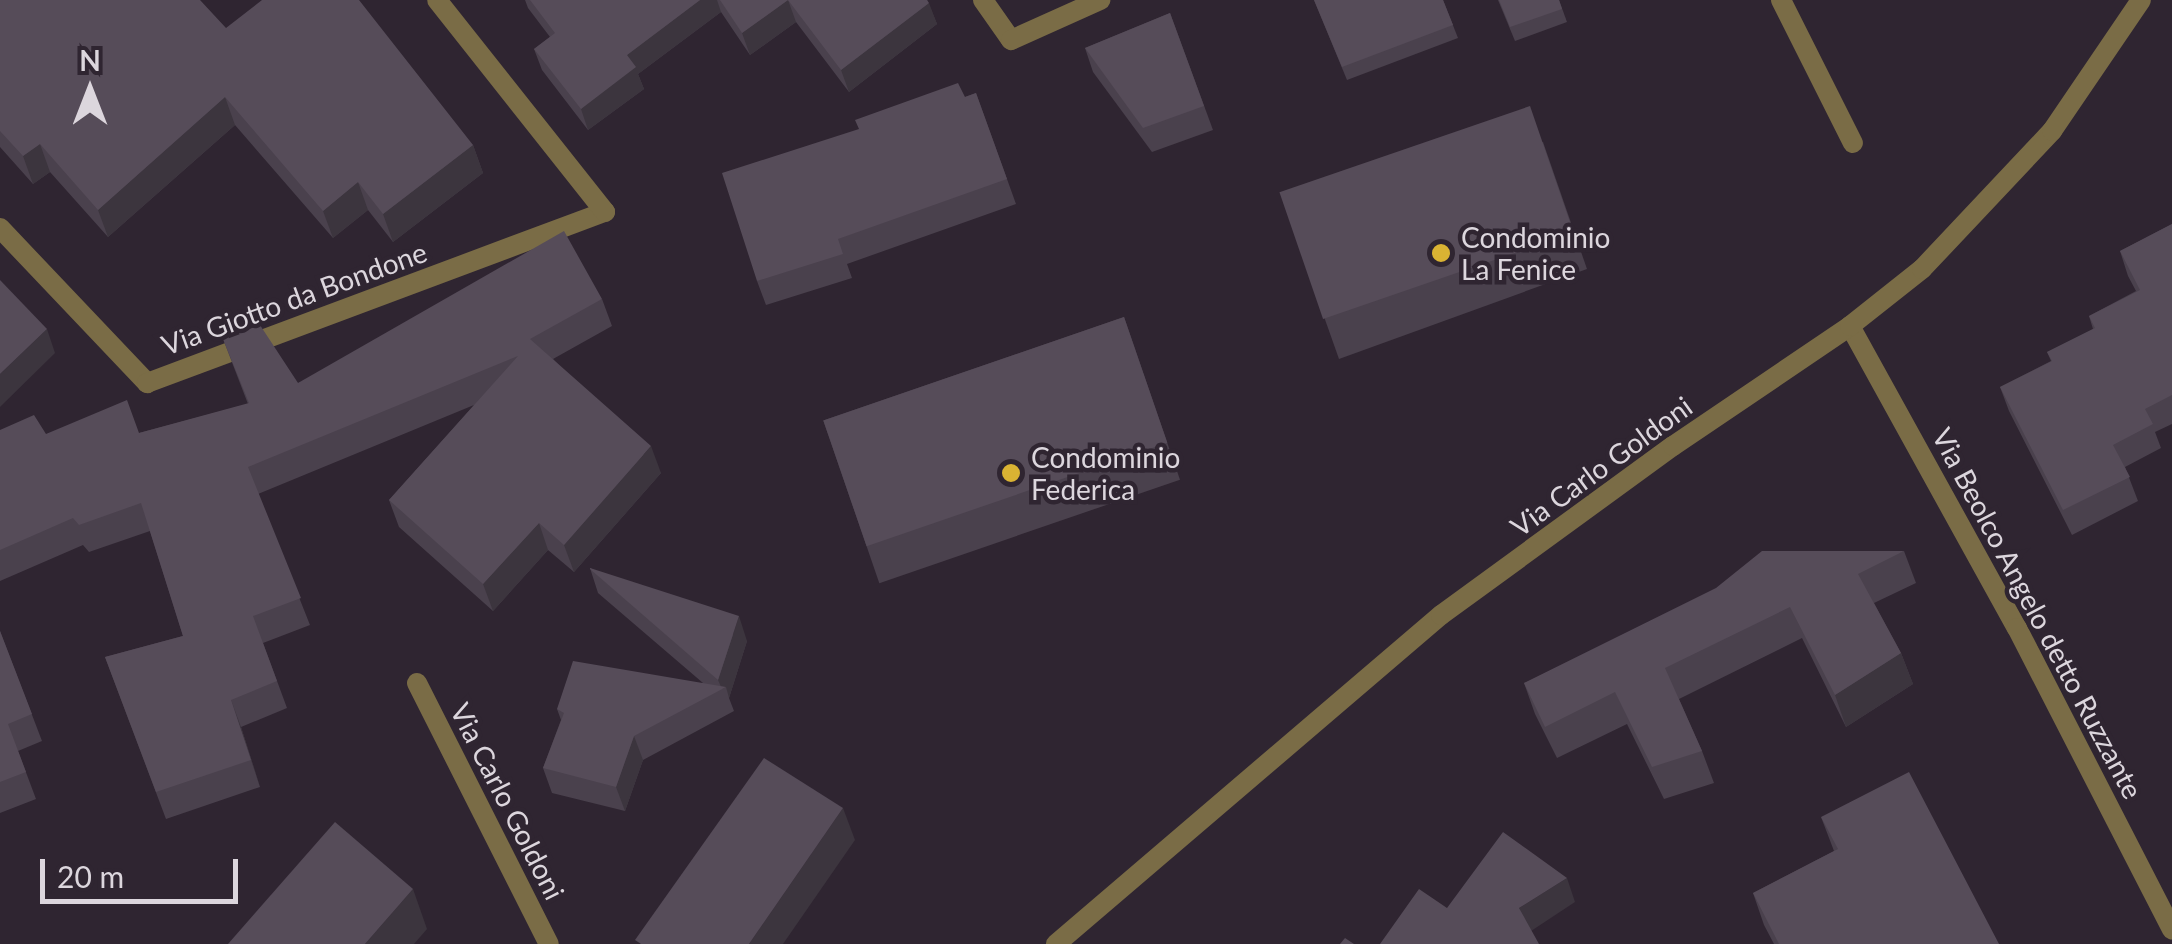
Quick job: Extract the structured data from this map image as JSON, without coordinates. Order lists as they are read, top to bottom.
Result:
{
  "streets": {
    "street": ["Via Giotto da Bondone", "Via Carlo Goldoni", "Via Beolco Angelo detto Ruzzante"]
  },
  "crossings": [
    ["Via Carlo Goldoni", "Via Beolco Angelo detto Ruzzante"]
  ],
  "places": ["Condominio La Fenice", "Condominio Federica"],
  "scale_bar": "20 m",
  "north": "top"
}
